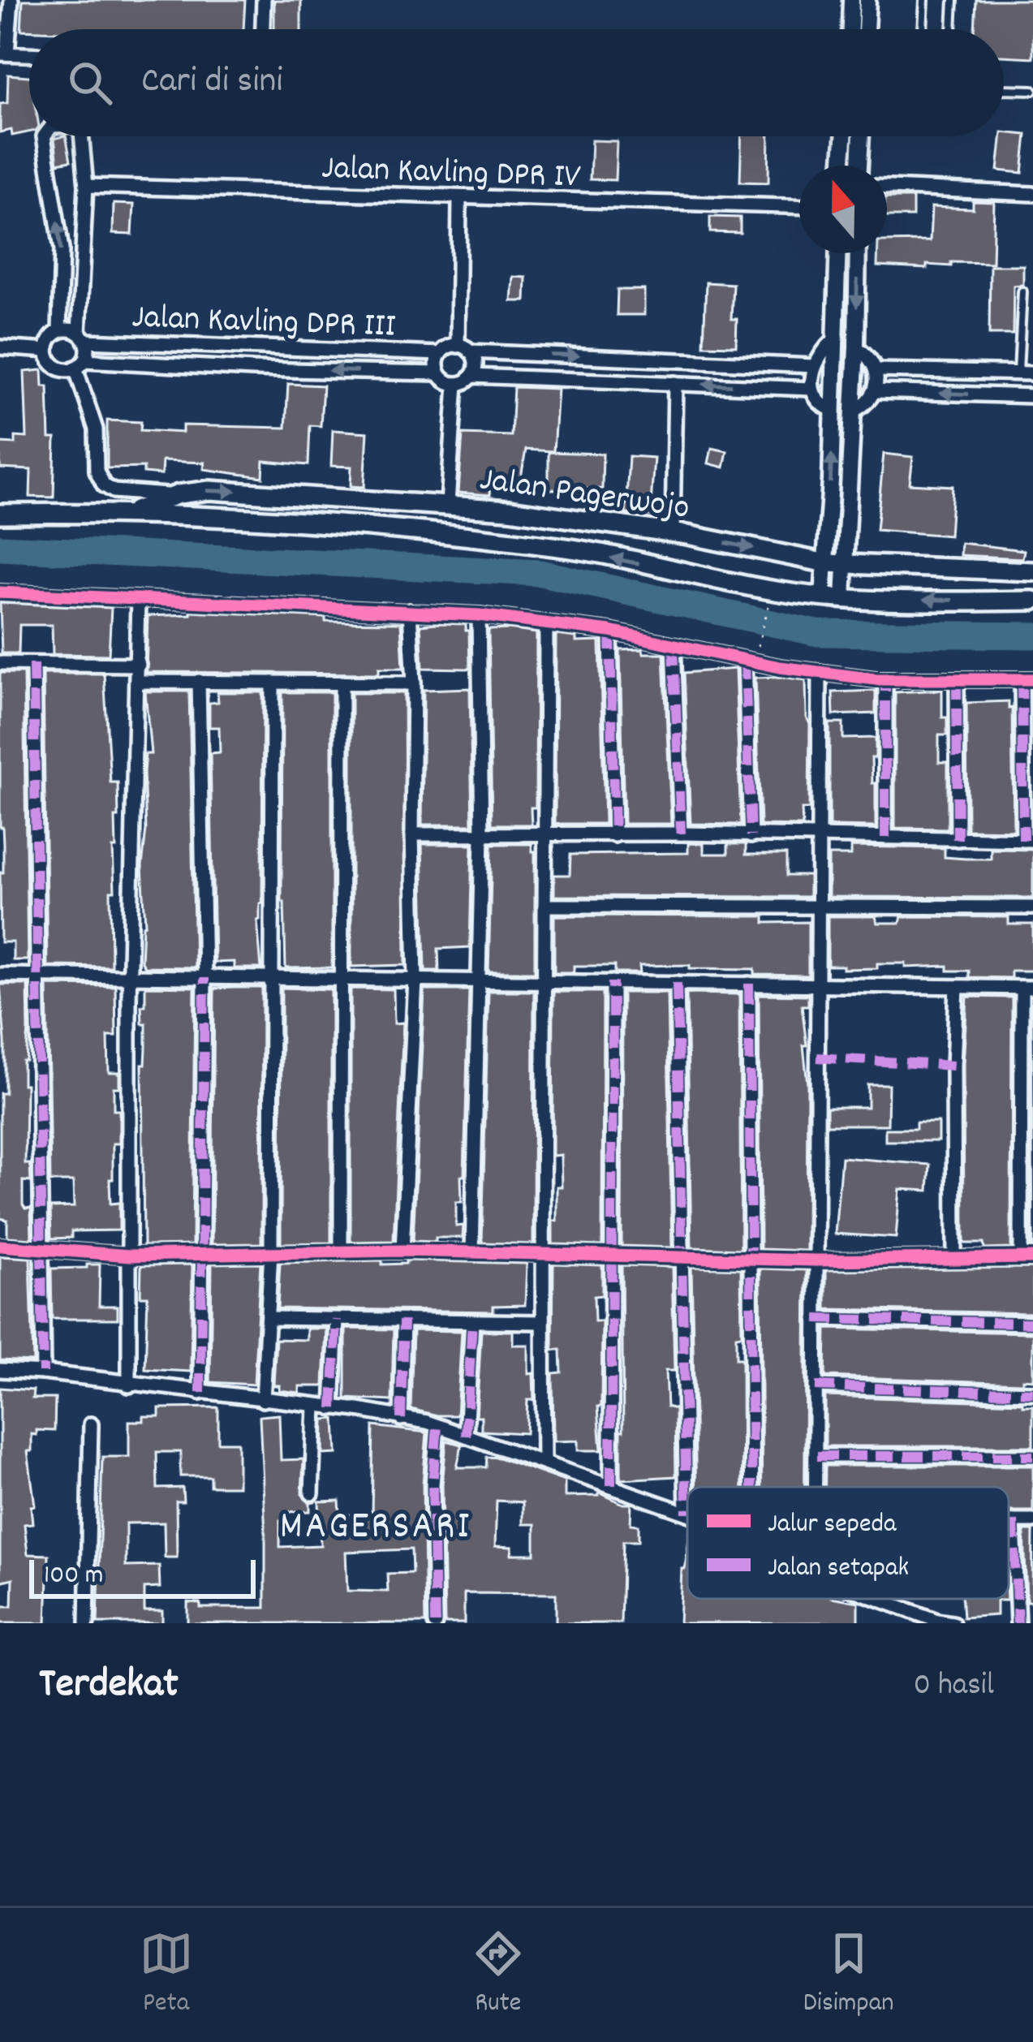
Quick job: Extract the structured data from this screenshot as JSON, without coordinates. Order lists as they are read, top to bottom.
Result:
{
  "streets": {
    "main road": ["Jalan Pagerwojo"],
    "street": ["Jalan Kavling DPR IV", "Jalan Kavling DPR III"]
  },
  "districts": ["MAGERSARI"],
  "legend": ["Jalur sepeda", "Jalan setapak"],
  "scale_bar": "100 m",
  "north": "top",
  "page": {
    "search": "Cari di sini",
    "scale": "100 m",
    "heading": ["Terdekat", "0 hasil"],
    "nav": ["Peta", "Rute", "Disimpan"]
  }
}
